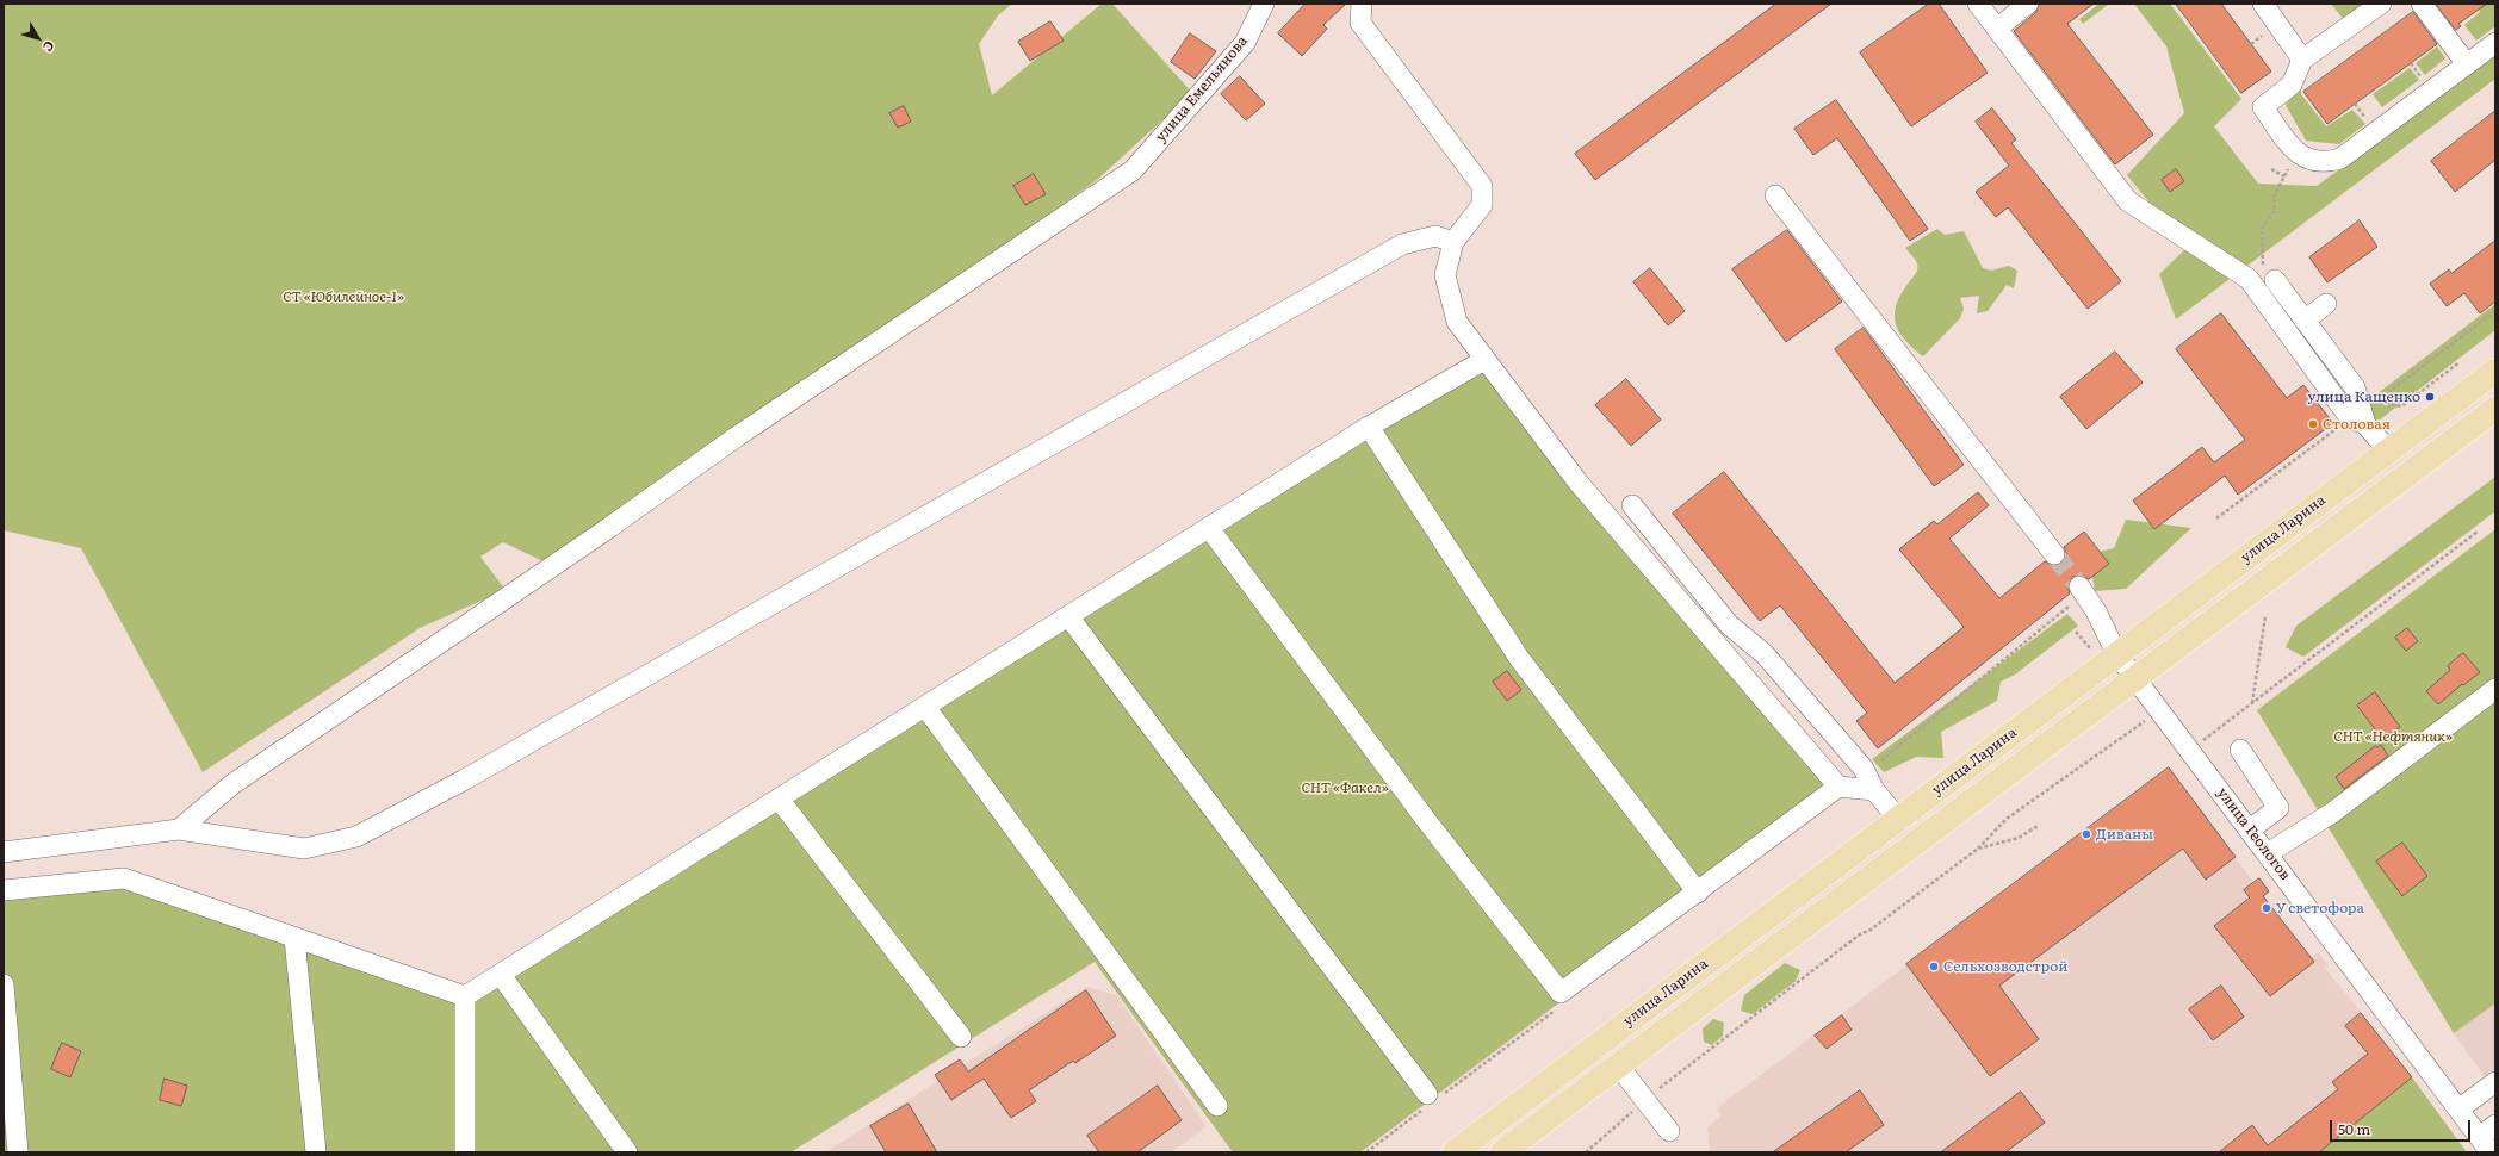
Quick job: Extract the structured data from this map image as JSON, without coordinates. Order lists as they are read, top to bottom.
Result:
{
  "streets": {
    "main road": ["улица Ларина"],
    "street": ["улица Емельянова", "улица Геологов"]
  },
  "crossings": [
    ["улица Ларина", "улица Геологов"]
  ],
  "parks": ["СТ «Юбилейное-1»", "СНТ «Нефтяник»", "СНТ «Факел»"],
  "places": [
    "улица Кащенко",
    "Столовая",
    "Диваны",
    "У светофора",
    "Сельхозводстрой"
  ],
  "scale_bar": "50 m",
  "north": "bottom right"
}
